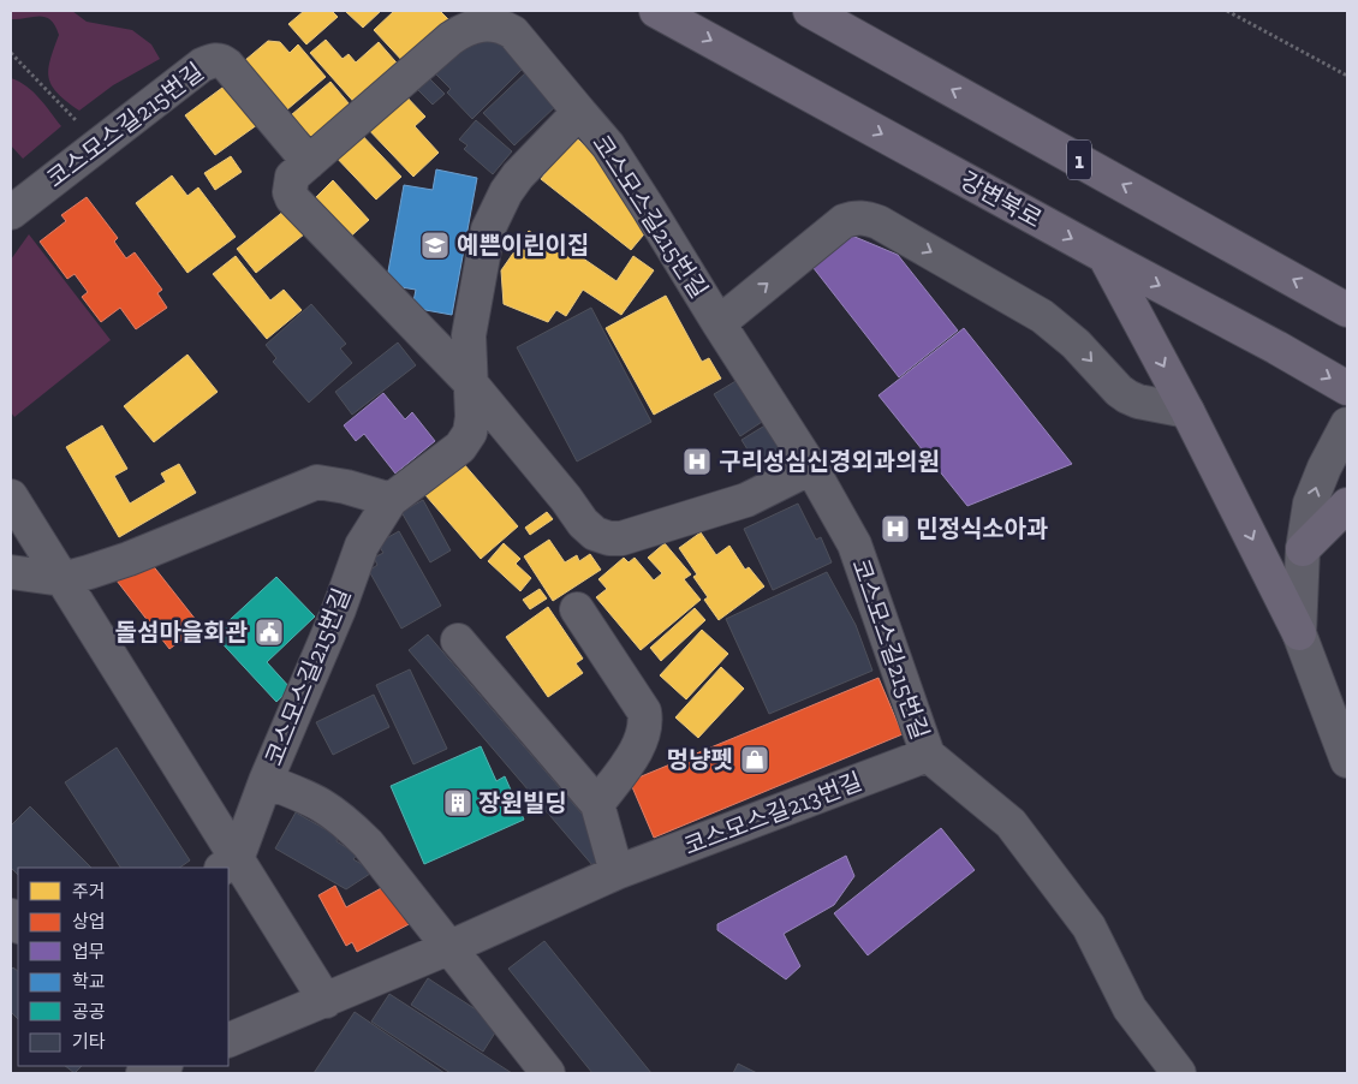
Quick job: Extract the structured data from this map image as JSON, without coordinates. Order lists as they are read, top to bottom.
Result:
{
  "streets": {
    "highway": ["1", "강변북로"],
    "street": ["코스모스길215번길", "코스모스길213번길"]
  },
  "crossings": [
    ["코스모스길215번길", "코스모스길213번길"]
  ],
  "places": {
    "school or university": ["예쁜이린이집"],
    "hospital": ["구리성심신경외과의원", "민정식소아과"],
    "public building": ["돌섬마을회관"],
    "shop": ["멍냥펫"],
    "building": ["장원빌딩"]
  },
  "legend": [
    "주거",
    "상업",
    "업무",
    "학교",
    "공공",
    "기타"
  ]
}
